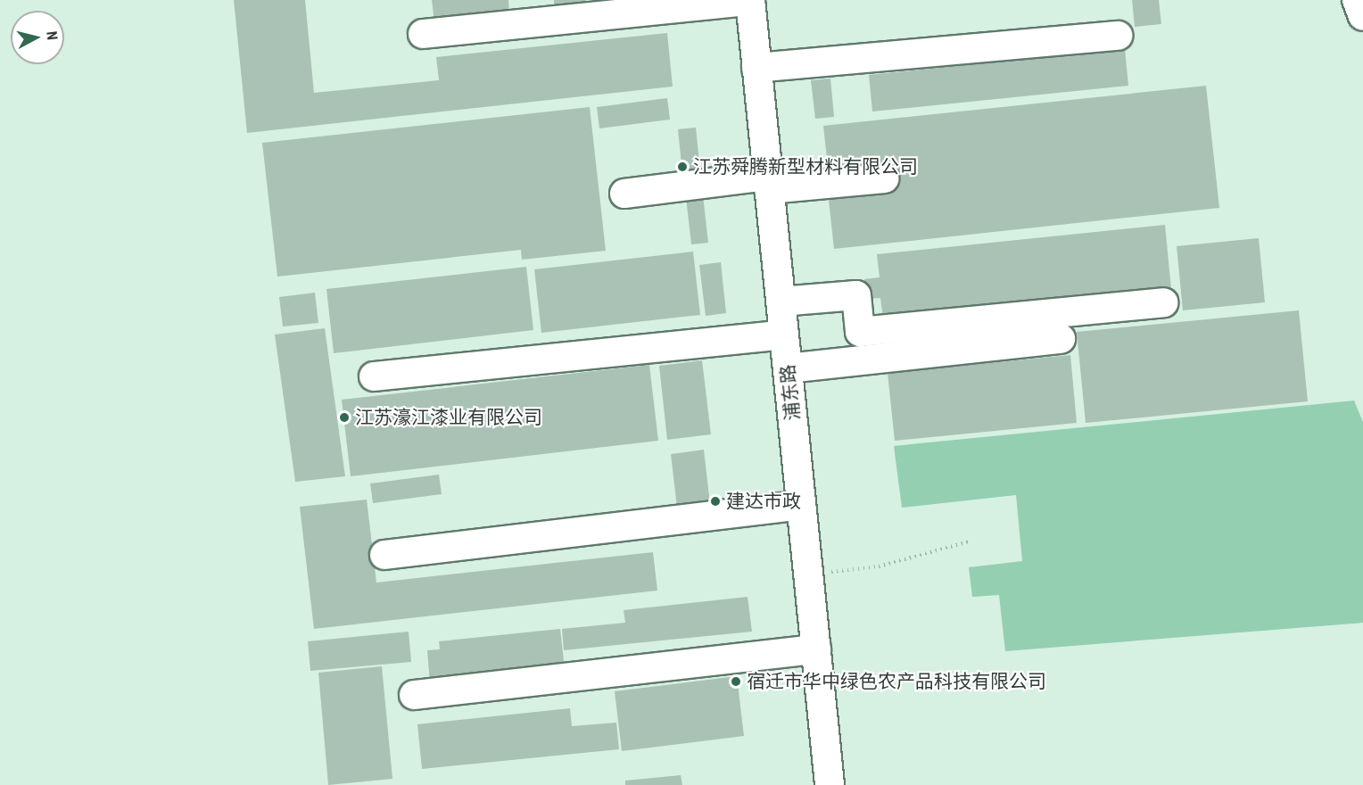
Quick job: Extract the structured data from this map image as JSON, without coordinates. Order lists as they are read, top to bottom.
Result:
{
  "streets": {
    "street": ["浦东路"]
  },
  "places": [
    "江苏舜腾新型材料有限公司",
    "江苏濠江漆业有限公司",
    "建达市政",
    "宿迁市华中绿色农产品科技有限公司"
  ],
  "north": "right"
}
